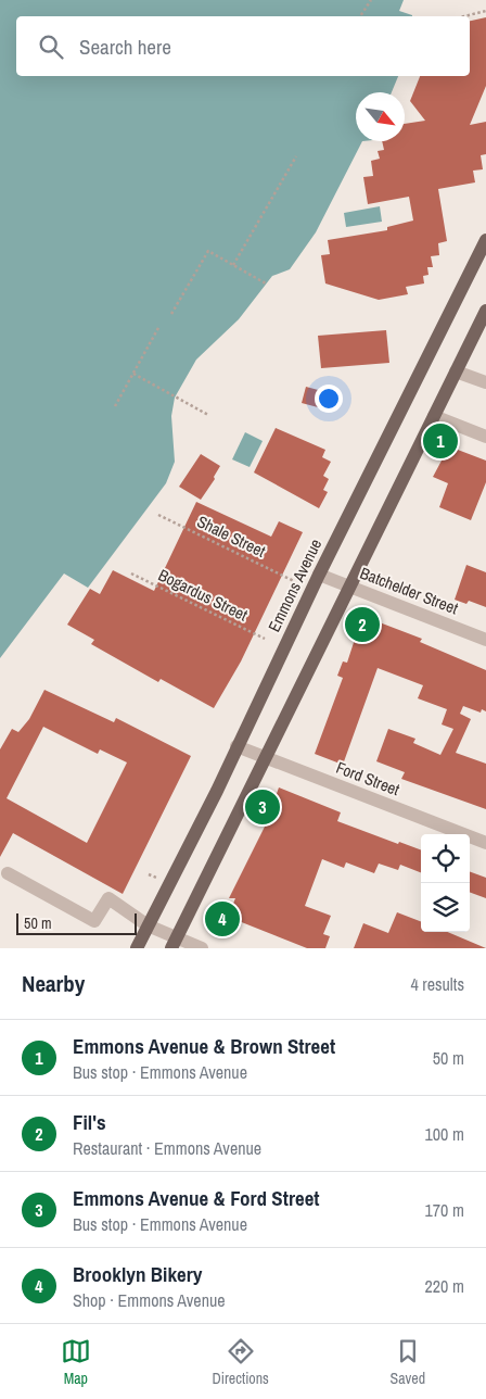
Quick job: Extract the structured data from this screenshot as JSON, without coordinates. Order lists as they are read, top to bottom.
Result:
{
  "streets": {
    "main road": ["Emmons Avenue"],
    "street": ["Batchelder Street", "Ford Street"],
    "path": ["Shale Street", "Bogardus Street"]
  },
  "crossings": [
    ["Emmons Avenue", "Batchelder Street"],
    ["Emmons Avenue", "Ford Street"]
  ],
  "scale_bar": "50 m",
  "north": "bottom right",
  "page": {
    "search": "Search here",
    "pins": [
      "1",
      "2",
      "3",
      "4"
    ],
    "scale": "50 m",
    "heading": ["Nearby", "4 results"],
    "list": [
      {
        "mark": "1",
        "name": "Emmons Avenue & Brown Street",
        "note": "Bus stop · Emmons Avenue",
        "value": "50 m"
      },
      {
        "mark": "2",
        "name": "Fil's",
        "note": "Restaurant · Emmons Avenue",
        "value": "100 m"
      },
      {
        "mark": "3",
        "name": "Emmons Avenue & Ford Street",
        "note": "Bus stop · Emmons Avenue",
        "value": "170 m"
      },
      {
        "mark": "4",
        "name": "Brooklyn Bikery",
        "note": "Shop · Emmons Avenue",
        "value": "220 m"
      }
    ],
    "nav": ["Map", "Directions", "Saved"]
  }
}
